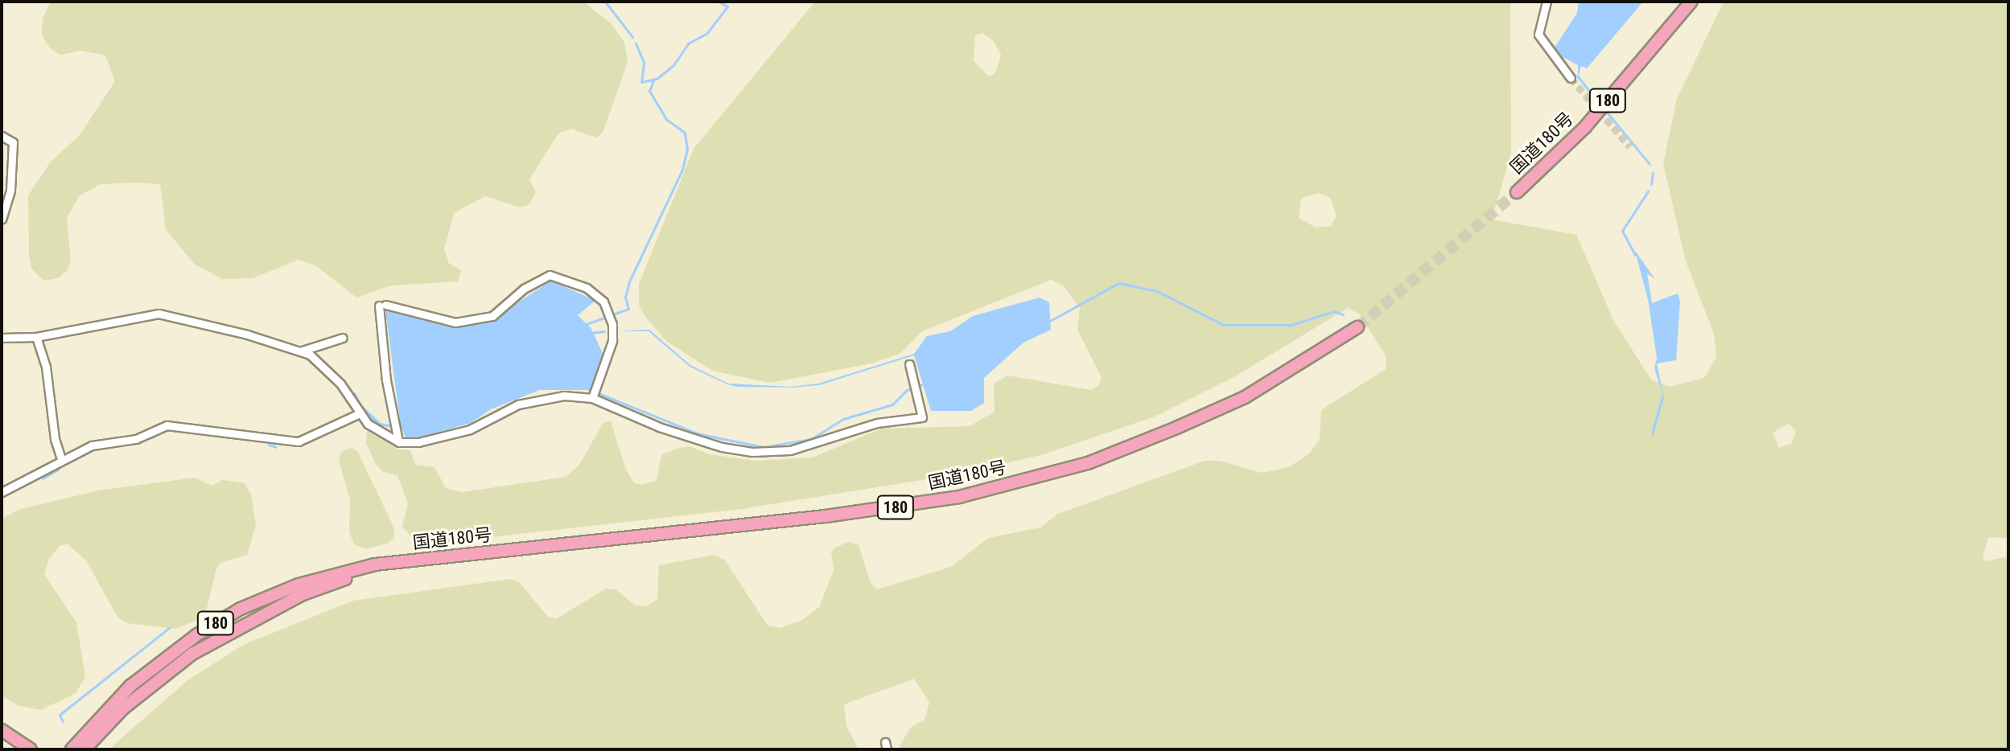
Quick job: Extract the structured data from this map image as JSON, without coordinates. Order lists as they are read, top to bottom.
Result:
{
  "streets": {
    "highway": ["180", "国道180号"]
  }
}
